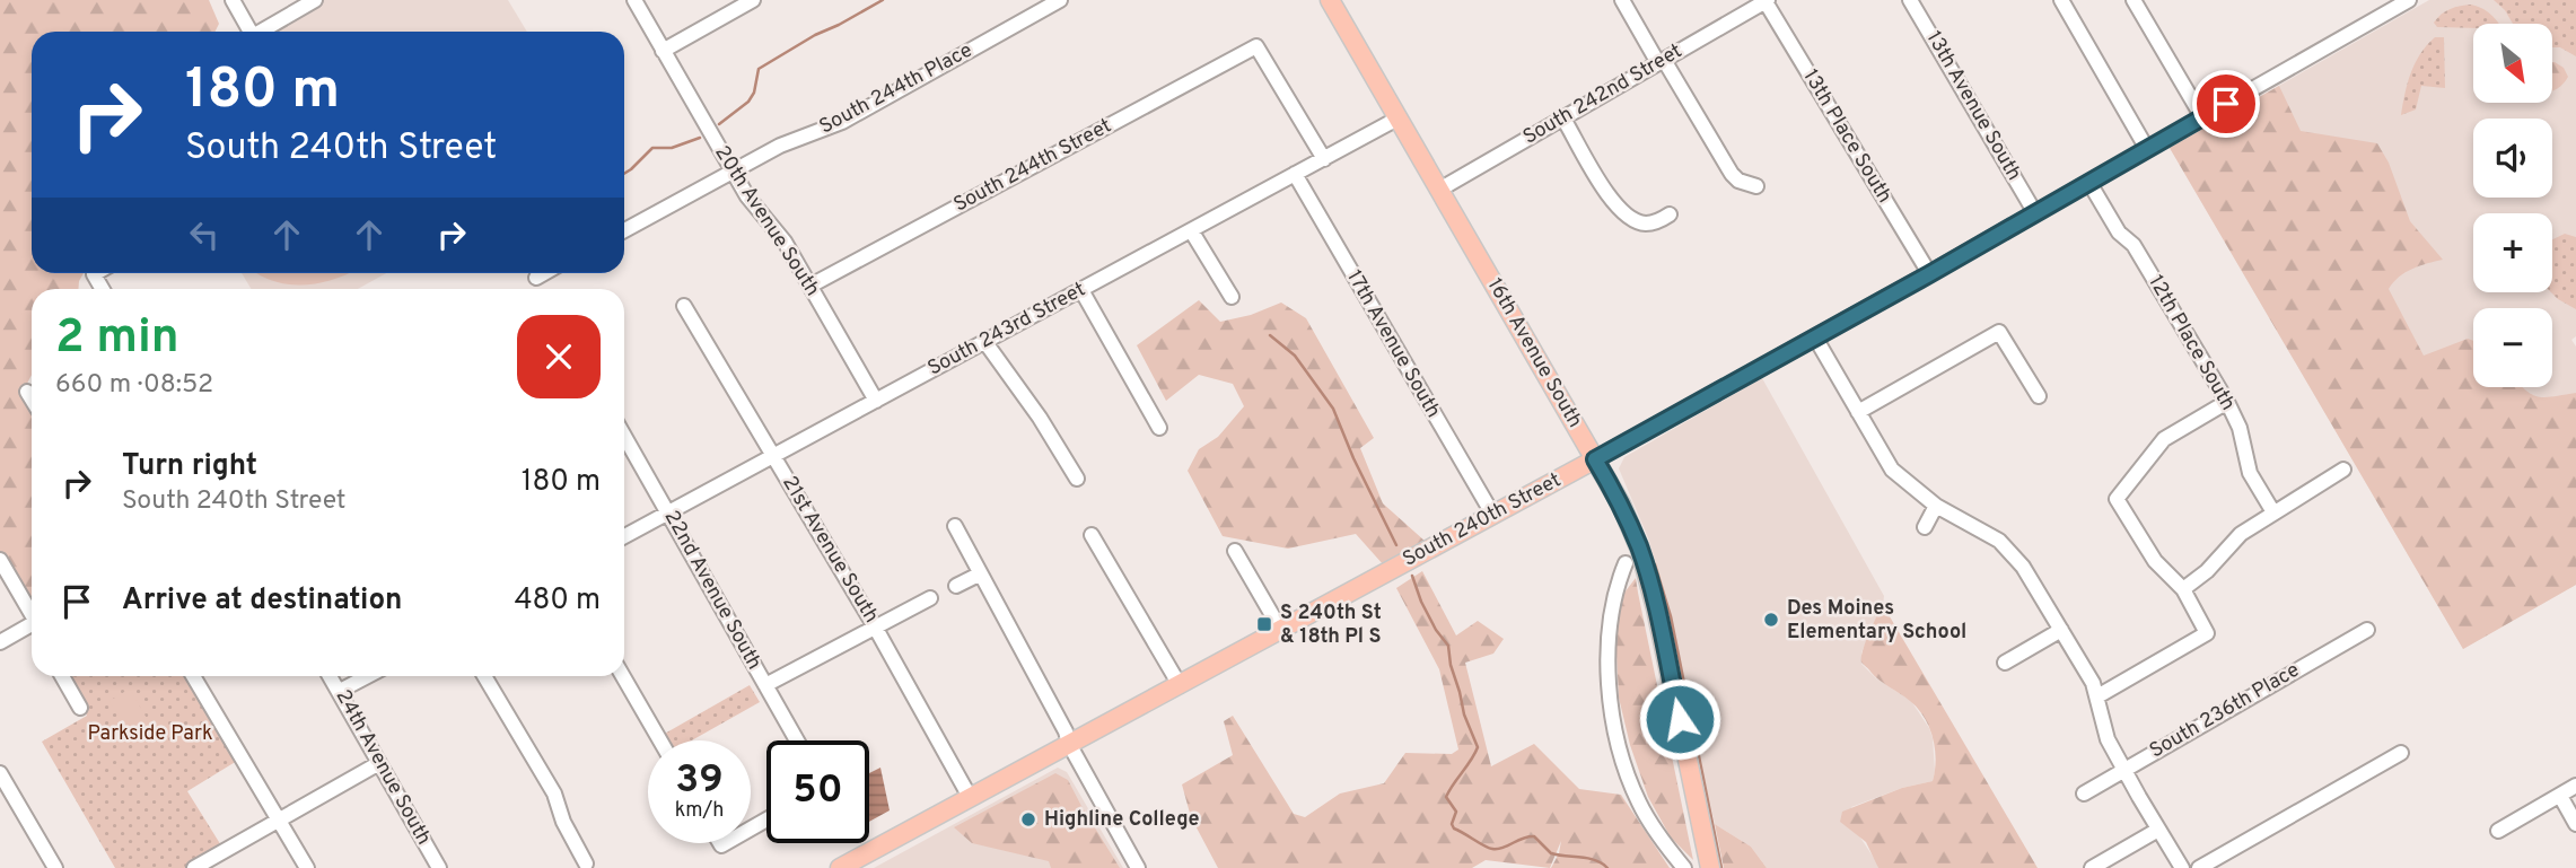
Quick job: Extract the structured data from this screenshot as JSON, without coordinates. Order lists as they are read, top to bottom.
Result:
{
  "streets": {
    "main road": ["16th Avenue South", "South 240th Street"],
    "street": [
      "South 244th Place",
      "South 242nd Street",
      "13th Avenue South",
      "13th Place South",
      "South 244th Street",
      "20th Avenue South",
      "South 243rd Street",
      "12th Place South",
      "17th Avenue South",
      "21st Avenue South",
      "22nd Avenue South",
      "South 236th Place",
      "24th Avenue South"
    ]
  },
  "crossings": [
    ["South 244th Place", "20th Avenue South"],
    ["South 242nd Street", "13th Place South"],
    ["South 242nd Street", "16th Avenue South"],
    ["13th Avenue South", "South 240th Street"],
    ["13th Place South", "South 240th Street"],
    ["South 244th Street", "20th Avenue South"],
    ["South 244th Street", "South 243rd Street"],
    ["20th Avenue South", "South 243rd Street"],
    ["South 243rd Street", "17th Avenue South"],
    ["South 243rd Street", "16th Avenue South"],
    ["South 243rd Street", "21st Avenue South"],
    ["South 243rd Street", "22nd Avenue South"],
    ["12th Place South", "South 240th Street"],
    ["17th Avenue South", "South 240th Street"],
    ["16th Avenue South", "South 240th Street"],
    ["South 240th Street", "21st Avenue South"]
  ],
  "parks": ["Parkside Park"],
  "places": {
    "other": ["Des Moines Elementary School", "Highline College"],
    "transit": ["S 240th St & 18th Pl S"]
  },
  "north": "bottom right",
  "page": {
    "map_buttons": ["+", "−"],
    "turn": ["180 m", "South 240th Street"],
    "heading": ["2 min", "660 m · 08:52"],
    "list": [
      {
        "name": "Turn right",
        "note": "South 240th Street",
        "value": "180 m"
      },
      {
        "name": "Arrive at destination",
        "value": "480 m"
      }
    ],
    "speed": "39 km/h",
    "limit": "50"
  }
}
